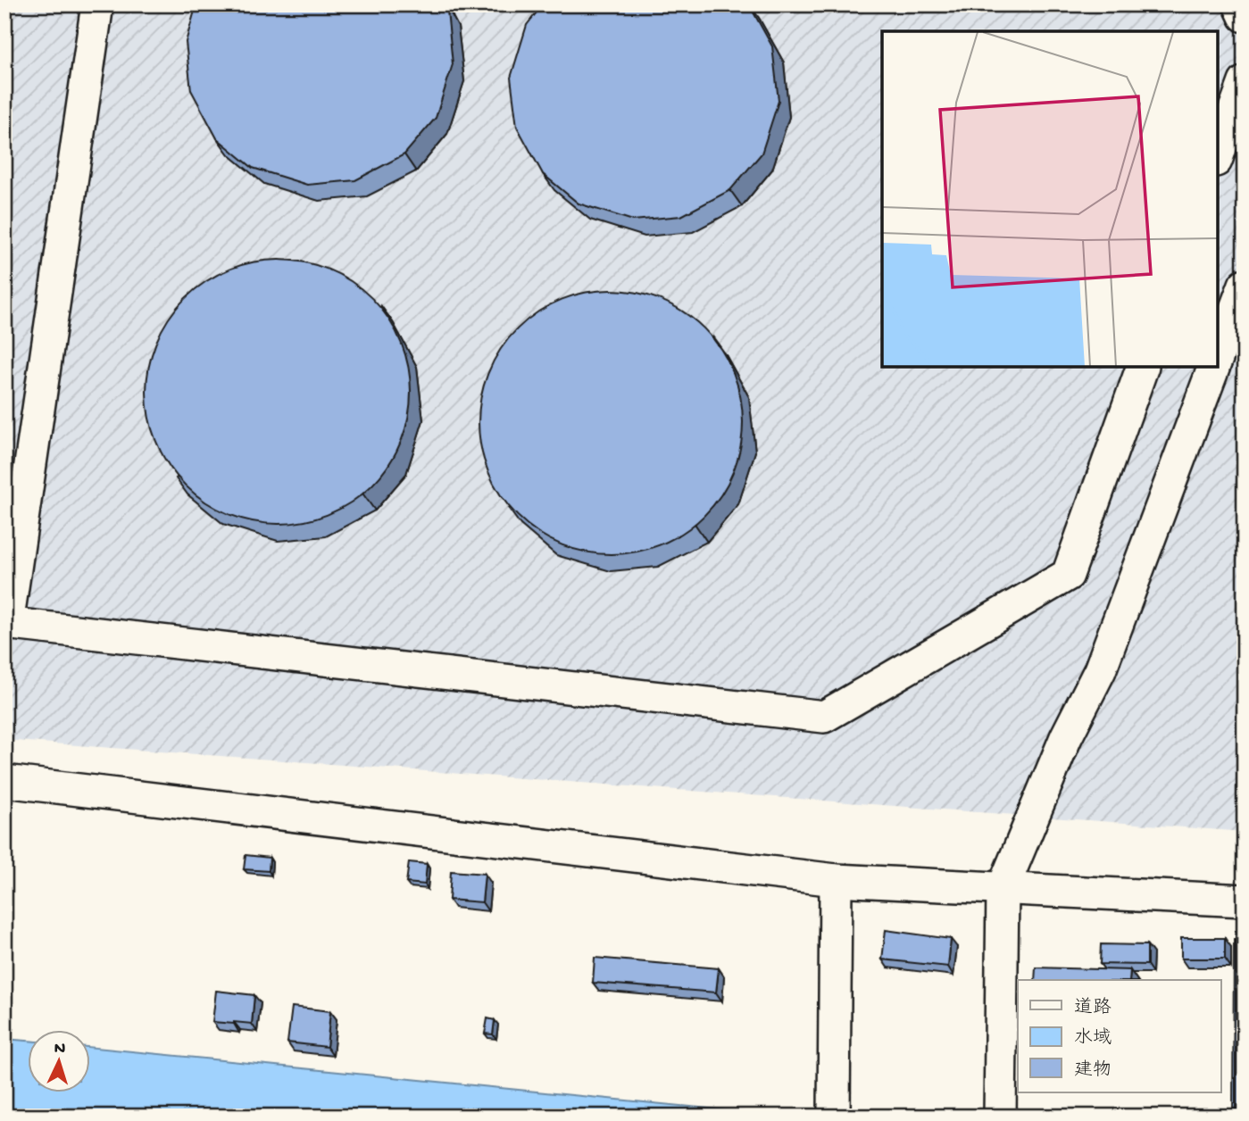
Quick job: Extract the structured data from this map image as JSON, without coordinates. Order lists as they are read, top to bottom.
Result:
{
  "legend": ["道路", "水域", "建物"],
  "north": "top"
}
